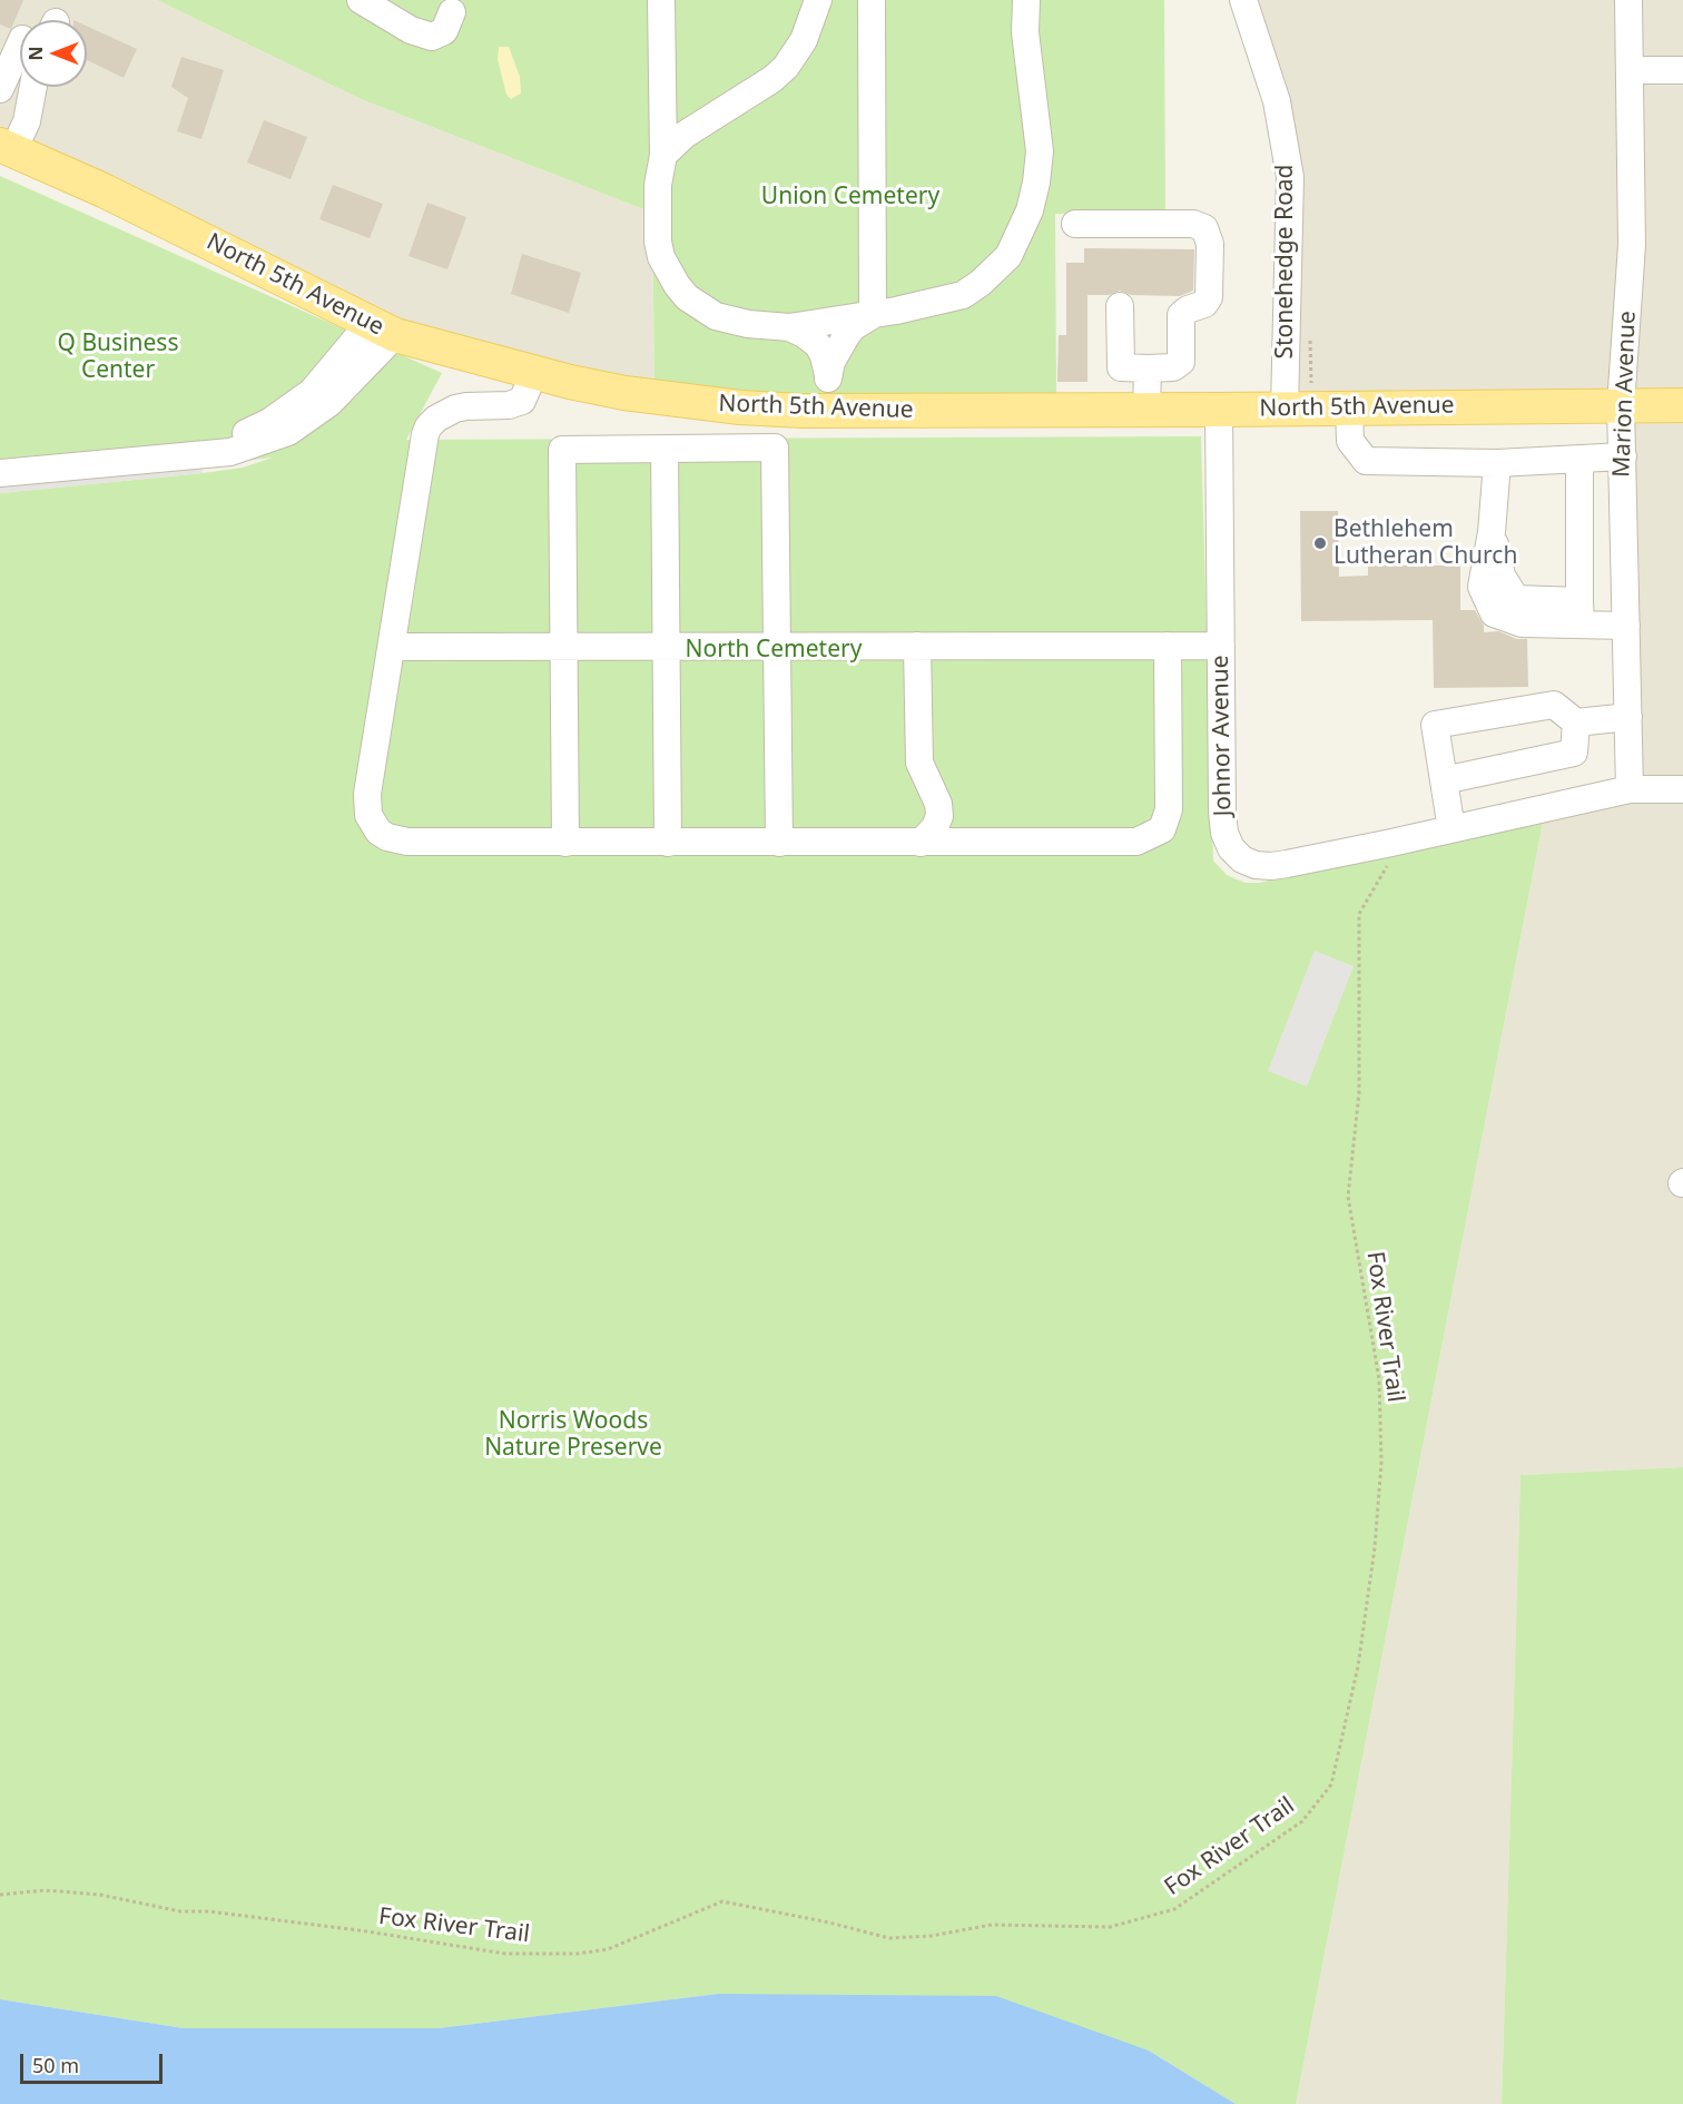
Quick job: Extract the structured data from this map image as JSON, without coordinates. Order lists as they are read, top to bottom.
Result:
{
  "streets": {
    "main road": ["North 5th Avenue"],
    "street": ["Stonehedge Road", "Marion Avenue", "Johnor Avenue"],
    "path": ["Fox River Trail"]
  },
  "crossings": [
    ["Stonehedge Road", "North 5th Avenue"],
    ["North 5th Avenue", "Marion Avenue"],
    ["North 5th Avenue", "Johnor Avenue"],
    ["Marion Avenue", "Johnor Avenue"],
    ["Johnor Avenue", "Fox River Trail"]
  ],
  "parks": [
    "Union Cemetery",
    "Q Business Center",
    "North Cemetery",
    "Norris Woods Nature Preserve"
  ],
  "places": ["Bethlehem Lutheran Church"],
  "scale_bar": "50 m",
  "north": "left"
}
